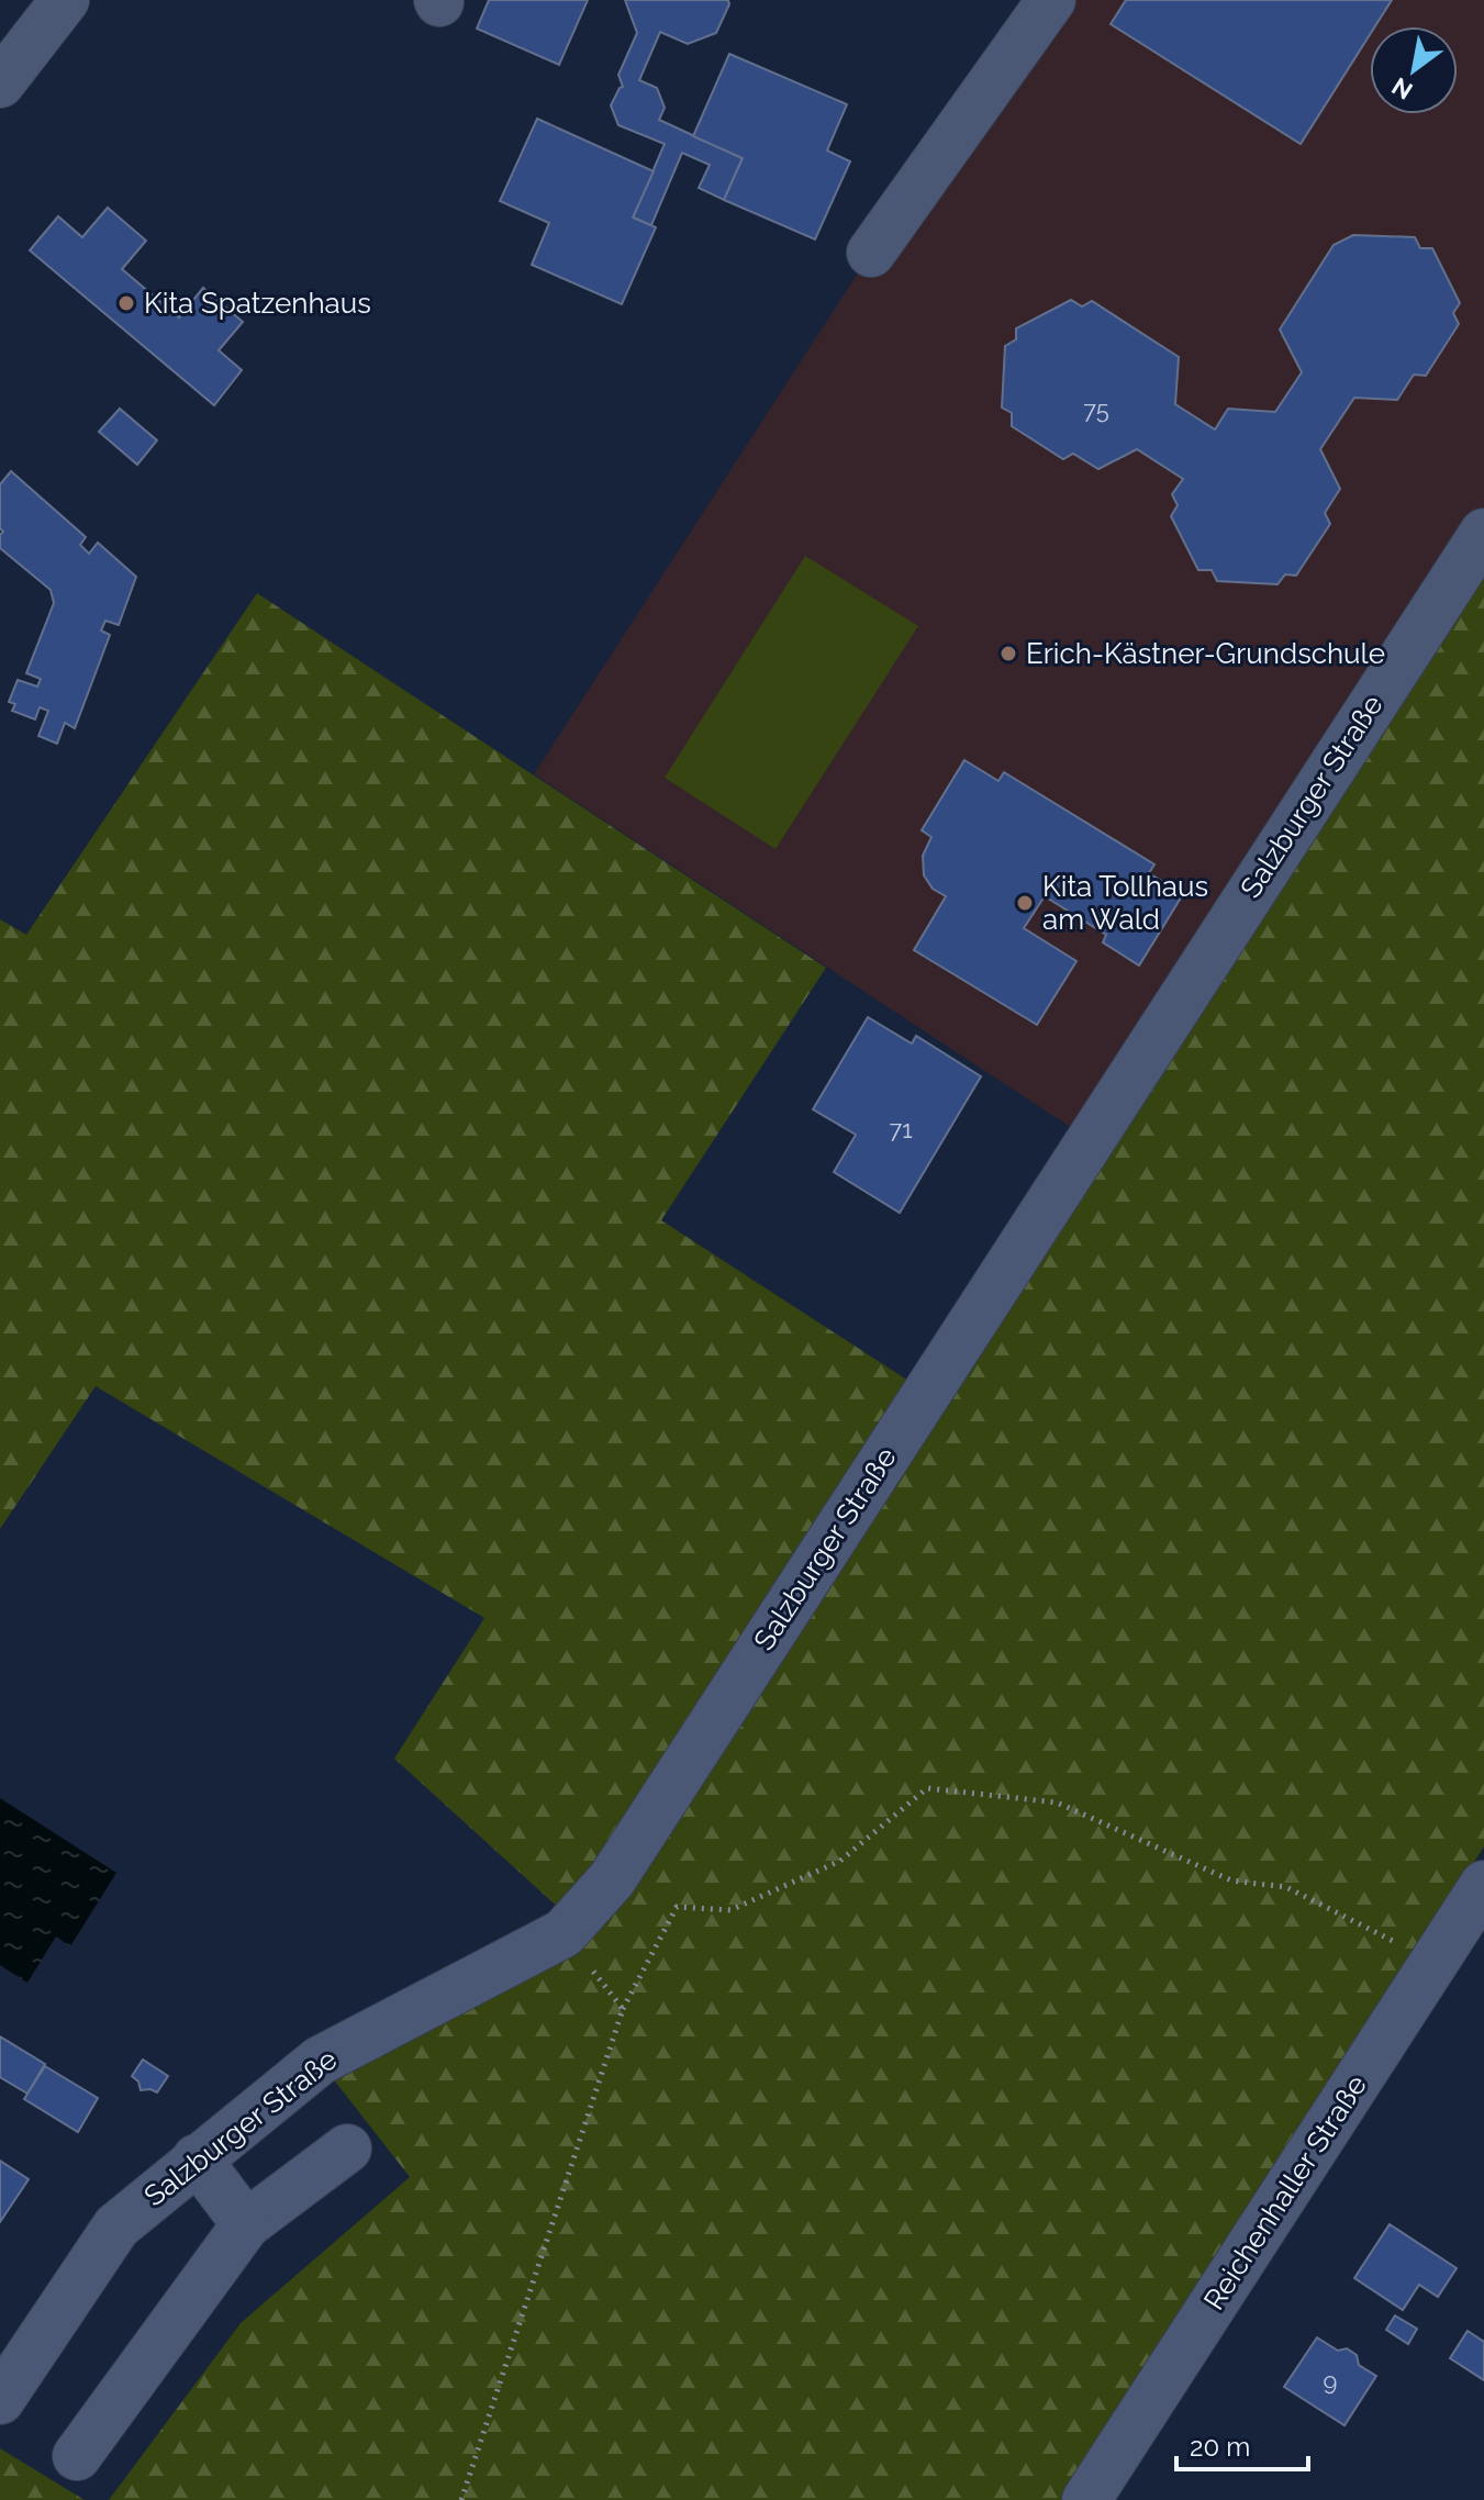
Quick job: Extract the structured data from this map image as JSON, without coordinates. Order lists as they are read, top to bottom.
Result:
{
  "streets": {
    "street": ["Salzburger Straße", "Reichenhaller Straße"]
  },
  "places": ["Kita Spatzenhaus", "Erich-Kästner-Grundschule", "Kita Tollhaus am Wald"],
  "house_numbers": ["75", "71", "9"],
  "scale_bar": "20 m",
  "north": "bottom left"
}
